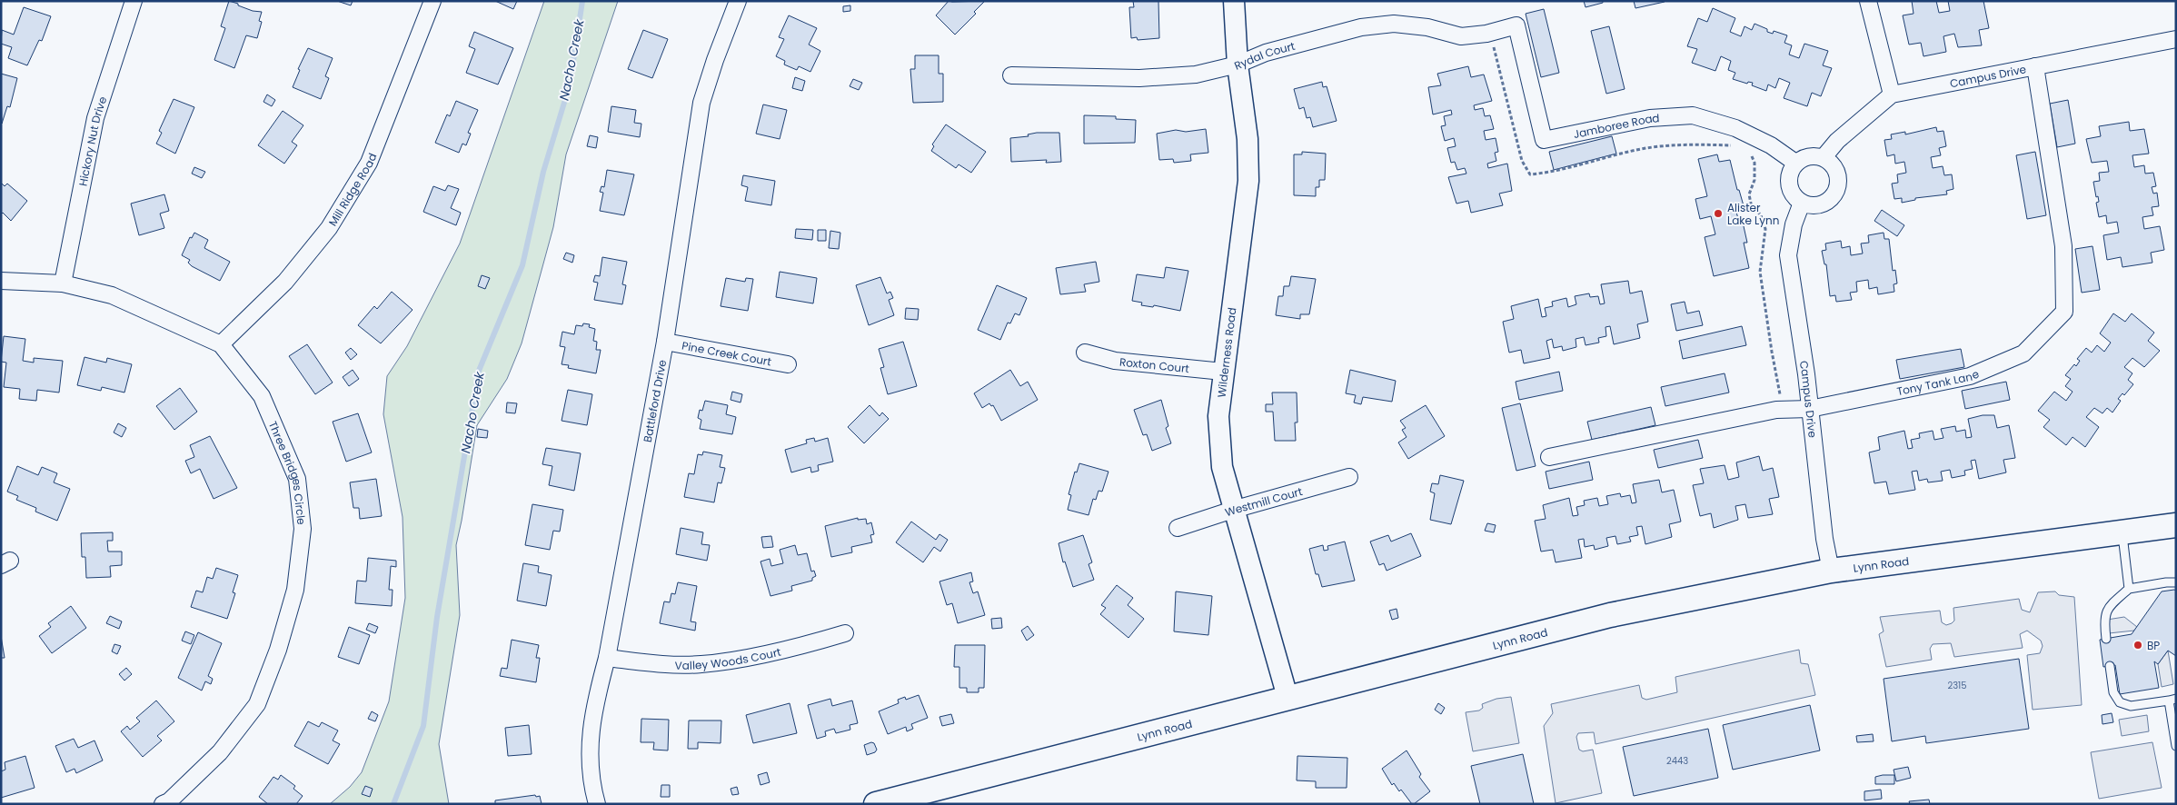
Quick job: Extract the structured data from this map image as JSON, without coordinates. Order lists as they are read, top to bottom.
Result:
{
  "streets": {
    "main road": ["Lynn Road"],
    "street": [
      "Rydal Court",
      "Campus Drive",
      "Jamboree Road",
      "Hickory Nut Drive",
      "Mill Ridge Road",
      "Wilderness Road",
      "Pine Creek Court",
      "Roxton Court",
      "Tony Tank Lane",
      "Battleford Drive",
      "Three Bridges Circle",
      "Westmill Court",
      "Valley Woods Court"
    ]
  },
  "crossings": [
    ["Rydal Court", "Jamboree Road"],
    ["Rydal Court", "Wilderness Road"],
    ["Campus Drive", "Jamboree Road"],
    ["Campus Drive", "Tony Tank Lane"],
    ["Campus Drive", "Lynn Road"],
    ["Hickory Nut Drive", "Three Bridges Circle"],
    ["Mill Ridge Road", "Three Bridges Circle"],
    ["Wilderness Road", "Roxton Court"],
    ["Wilderness Road", "Westmill Court"],
    ["Wilderness Road", "Lynn Road"],
    ["Pine Creek Court", "Battleford Drive"],
    ["Battleford Drive", "Valley Woods Court"]
  ],
  "water": ["Nacho Creek"],
  "places": ["Alister Lake Lynn", "BP"],
  "house_numbers": ["2315", "2443"]
}
